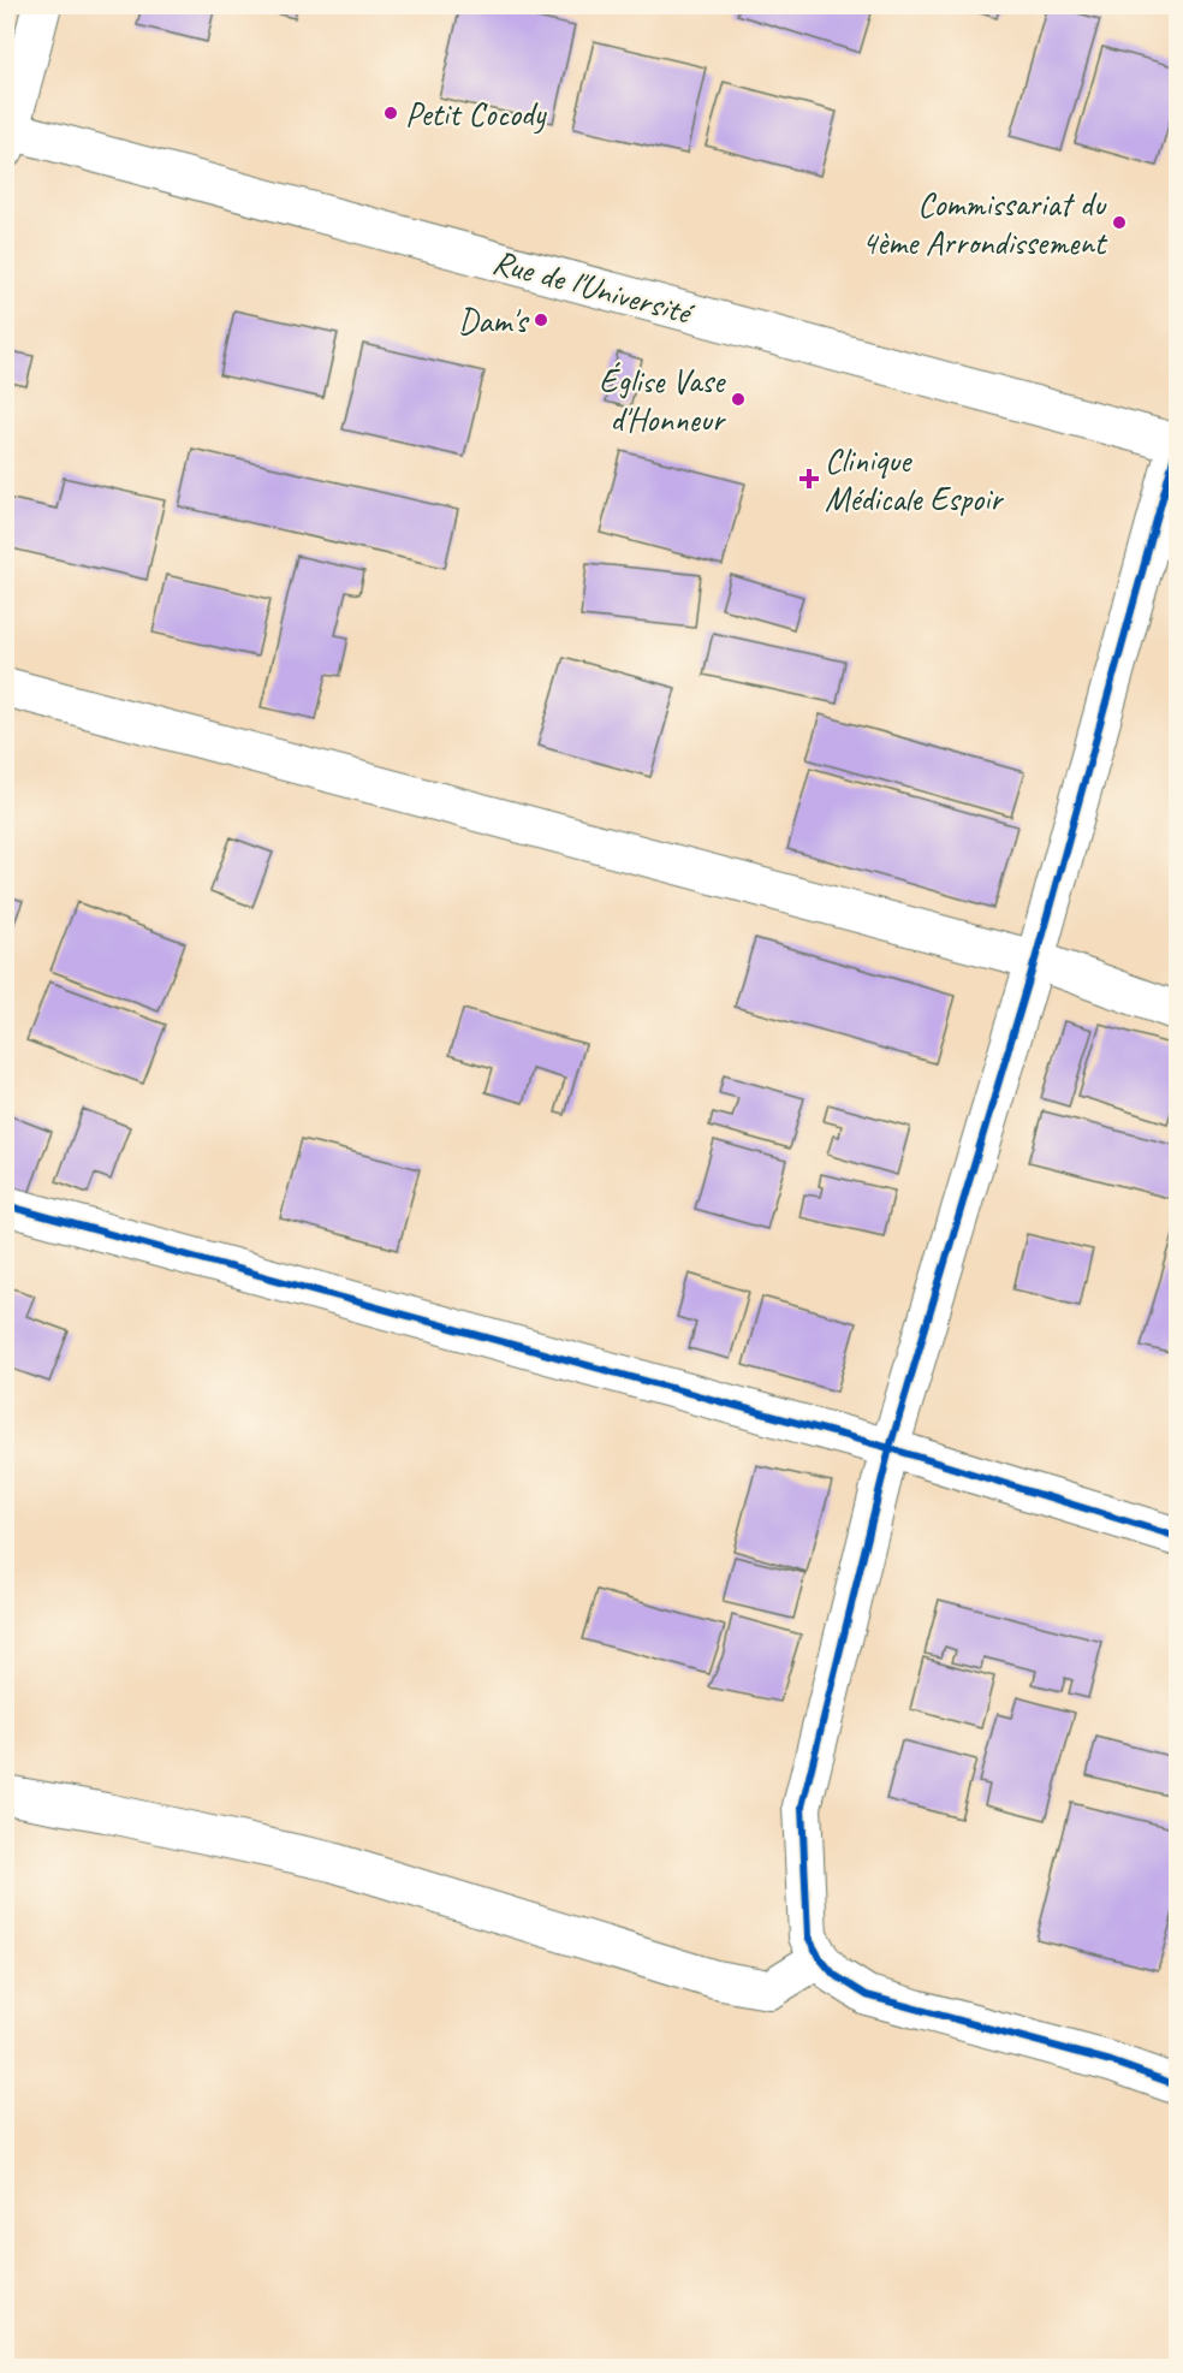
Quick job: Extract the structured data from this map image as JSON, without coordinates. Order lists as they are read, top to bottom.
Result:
{
  "streets": {
    "street": ["Rue de l'Université"]
  },
  "places": {
    "other": [
      "Petit Cocody",
      "Commissariat du 4ème Arrondissement",
      "Dam's",
      "Église Vase d'Honneur"
    ],
    "health": ["Clinique Médicale Espoir"]
  }
}
